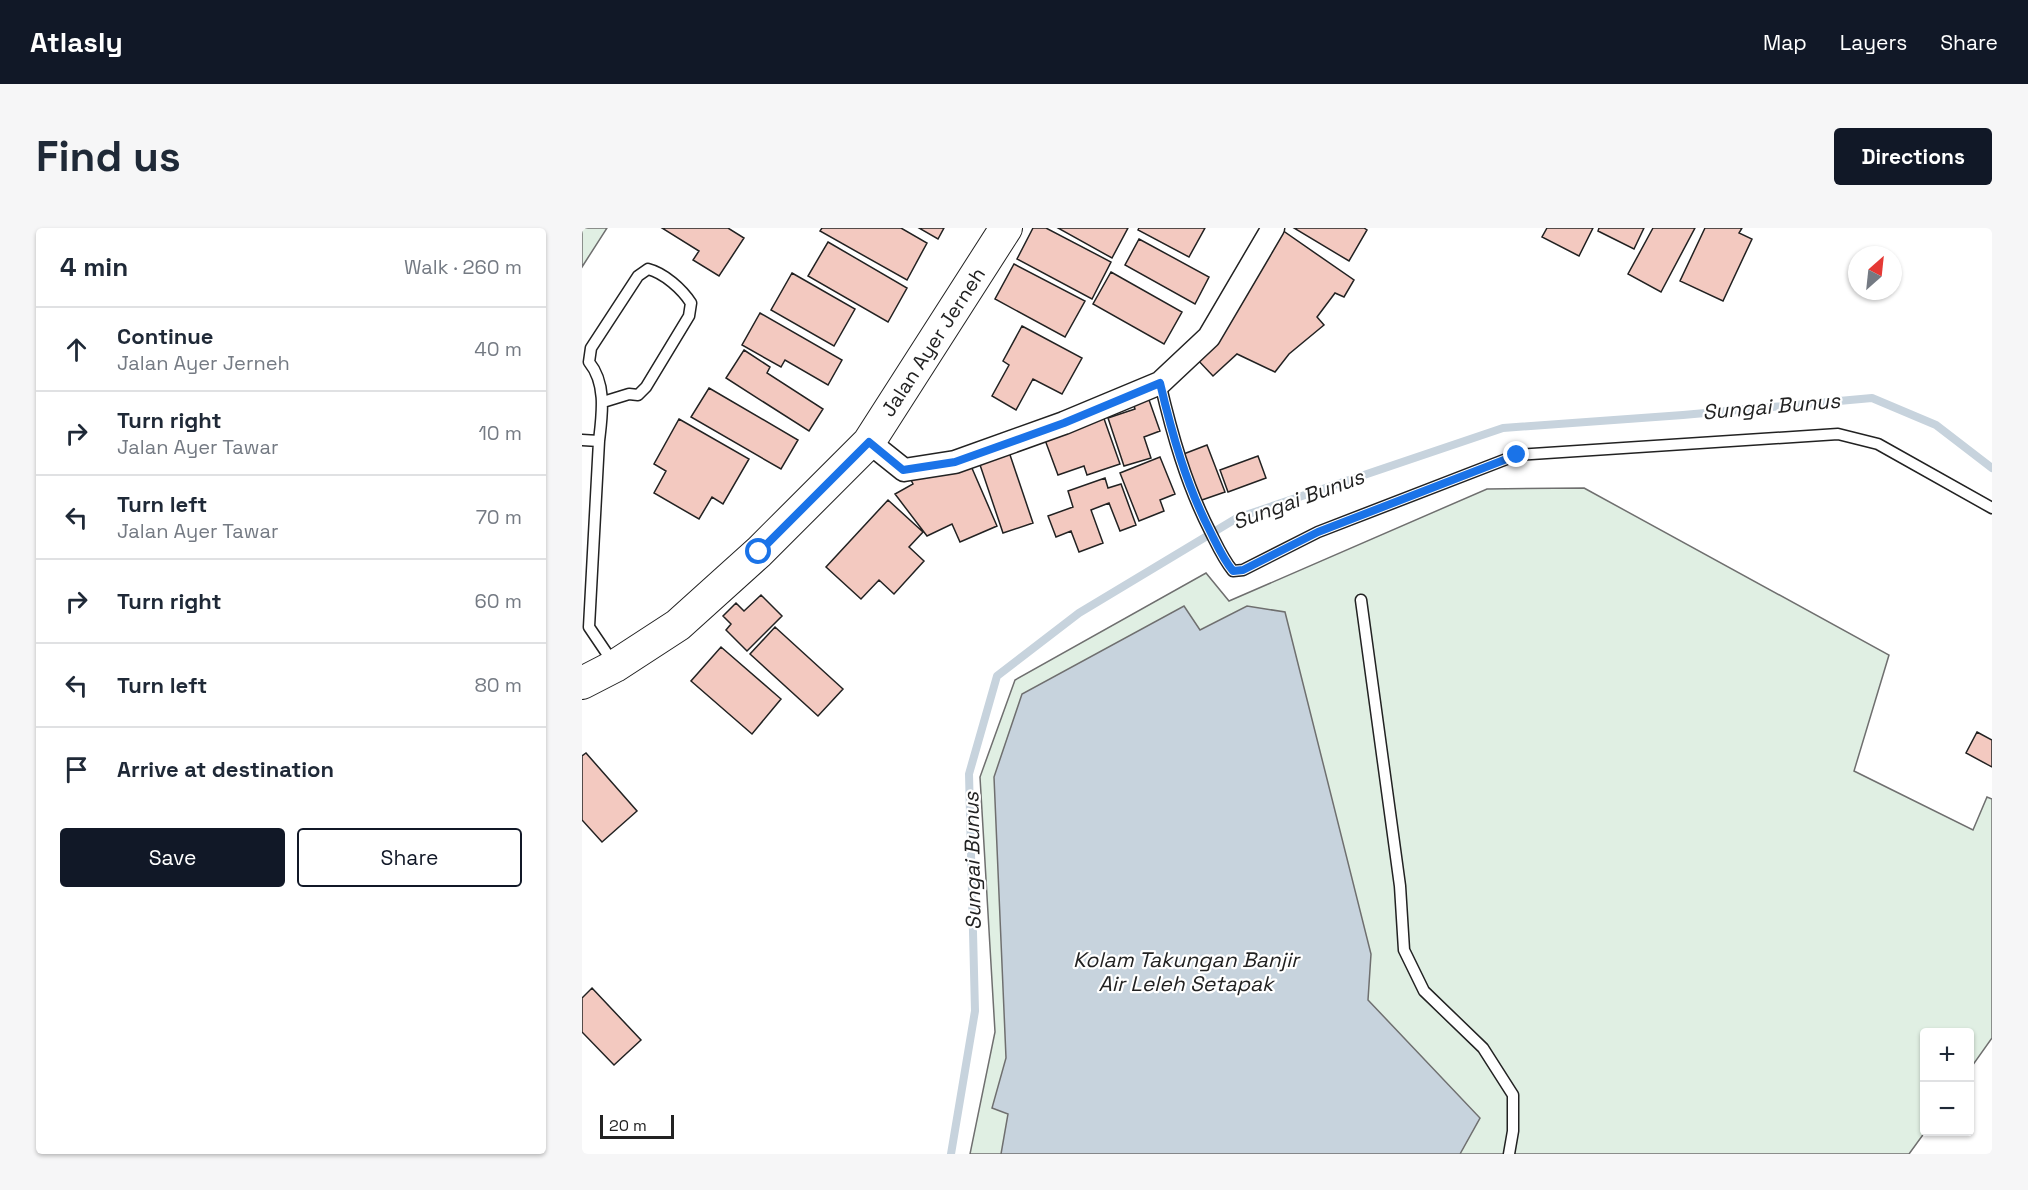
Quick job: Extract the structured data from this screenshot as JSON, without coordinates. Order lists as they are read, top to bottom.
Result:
{
  "streets": {
    "main road": ["Jalan Ayer Jerneh"]
  },
  "water": ["Sungai Bunus", "Kolam Takungan Banjir Air Leleh Setapak"],
  "scale_bar": "20 m",
  "north": "top right",
  "page": {
    "header": "Atlasly",
    "nav": ["Map", "Layers", "Share"],
    "buttons": [
      "Directions",
      ["Save", "Share"]
    ],
    "title": "Find us",
    "heading": ["4 min", "Walk · 260 m"],
    "list": [
      ["Continue", "Jalan Ayer Jerneh", "40 m"],
      ["Turn right", "Jalan Ayer Tawar", "10 m"],
      ["Turn left", "Jalan Ayer Tawar", "70 m"],
      ["Turn right", "60 m"],
      ["Turn left", "80 m"],
      "Arrive at destination"
    ],
    "map_buttons": ["+", "−"],
    "scale": "20 m"
  }
}
